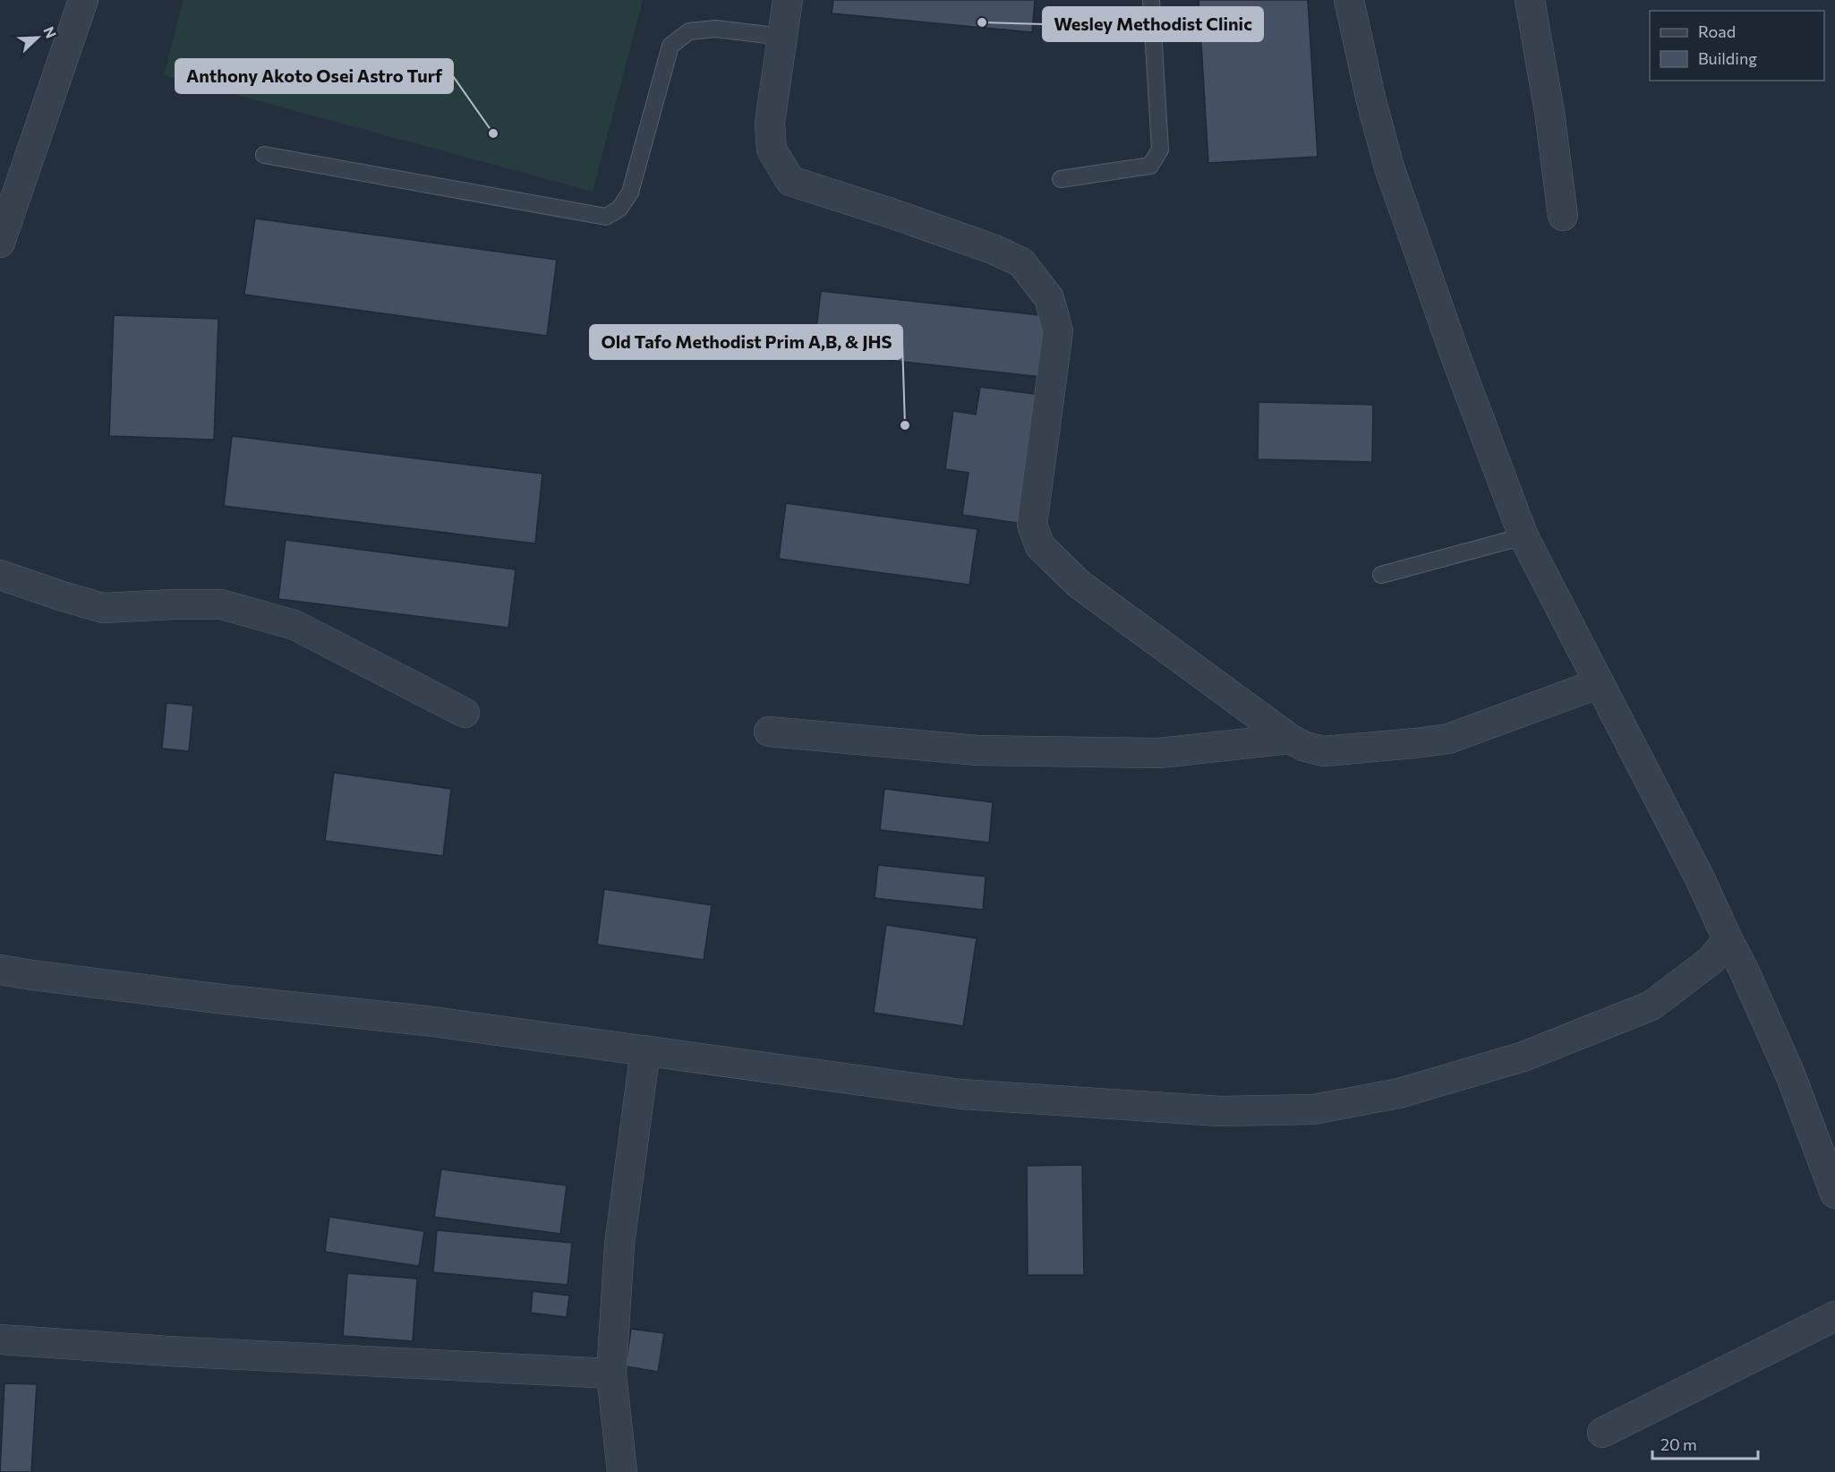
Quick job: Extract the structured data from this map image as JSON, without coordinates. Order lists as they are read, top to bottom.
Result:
{
  "places": ["Wesley Methodist Clinic", "Anthony Akoto Osei Astro Turf", "Old Tafo Methodist Prim A,B, & JHS"],
  "legend": ["Road", "Building"],
  "scale_bar": "20 m",
  "north": "top right"
}
